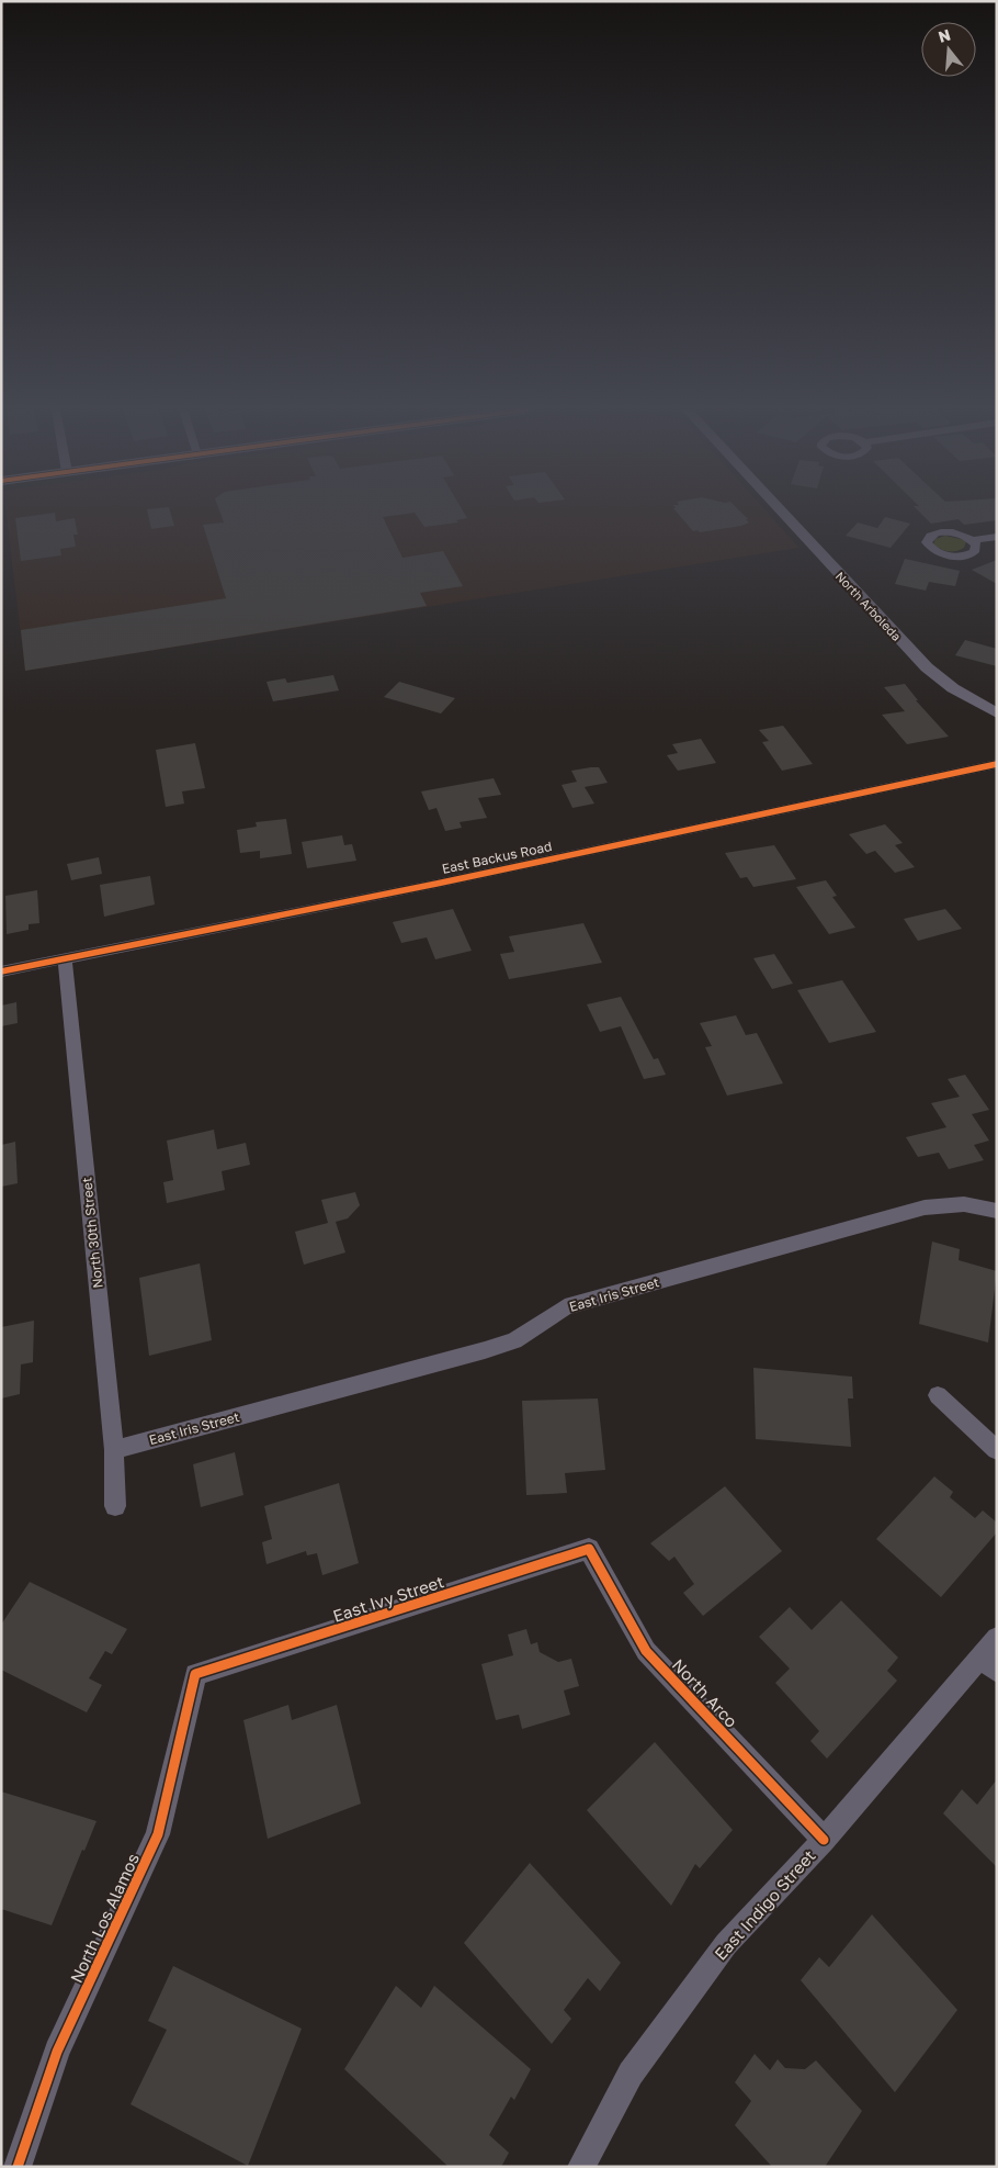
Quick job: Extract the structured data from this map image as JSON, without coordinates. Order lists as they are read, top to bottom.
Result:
{
  "streets": {
    "street": [
      "North Arboleda",
      "East Backus Road",
      "North 30th Street",
      "East Iris Street",
      "East Ivy Street",
      "North Arco",
      "East Indigo Street",
      "North Los Alamos"
    ]
  },
  "crossings": [
    ["East Backus Road", "North 30th Street"],
    ["North 30th Street", "East Iris Street"],
    ["East Ivy Street", "North Arco"],
    ["East Ivy Street", "North Los Alamos"],
    ["North Arco", "East Indigo Street"]
  ],
  "north": "top"
}
